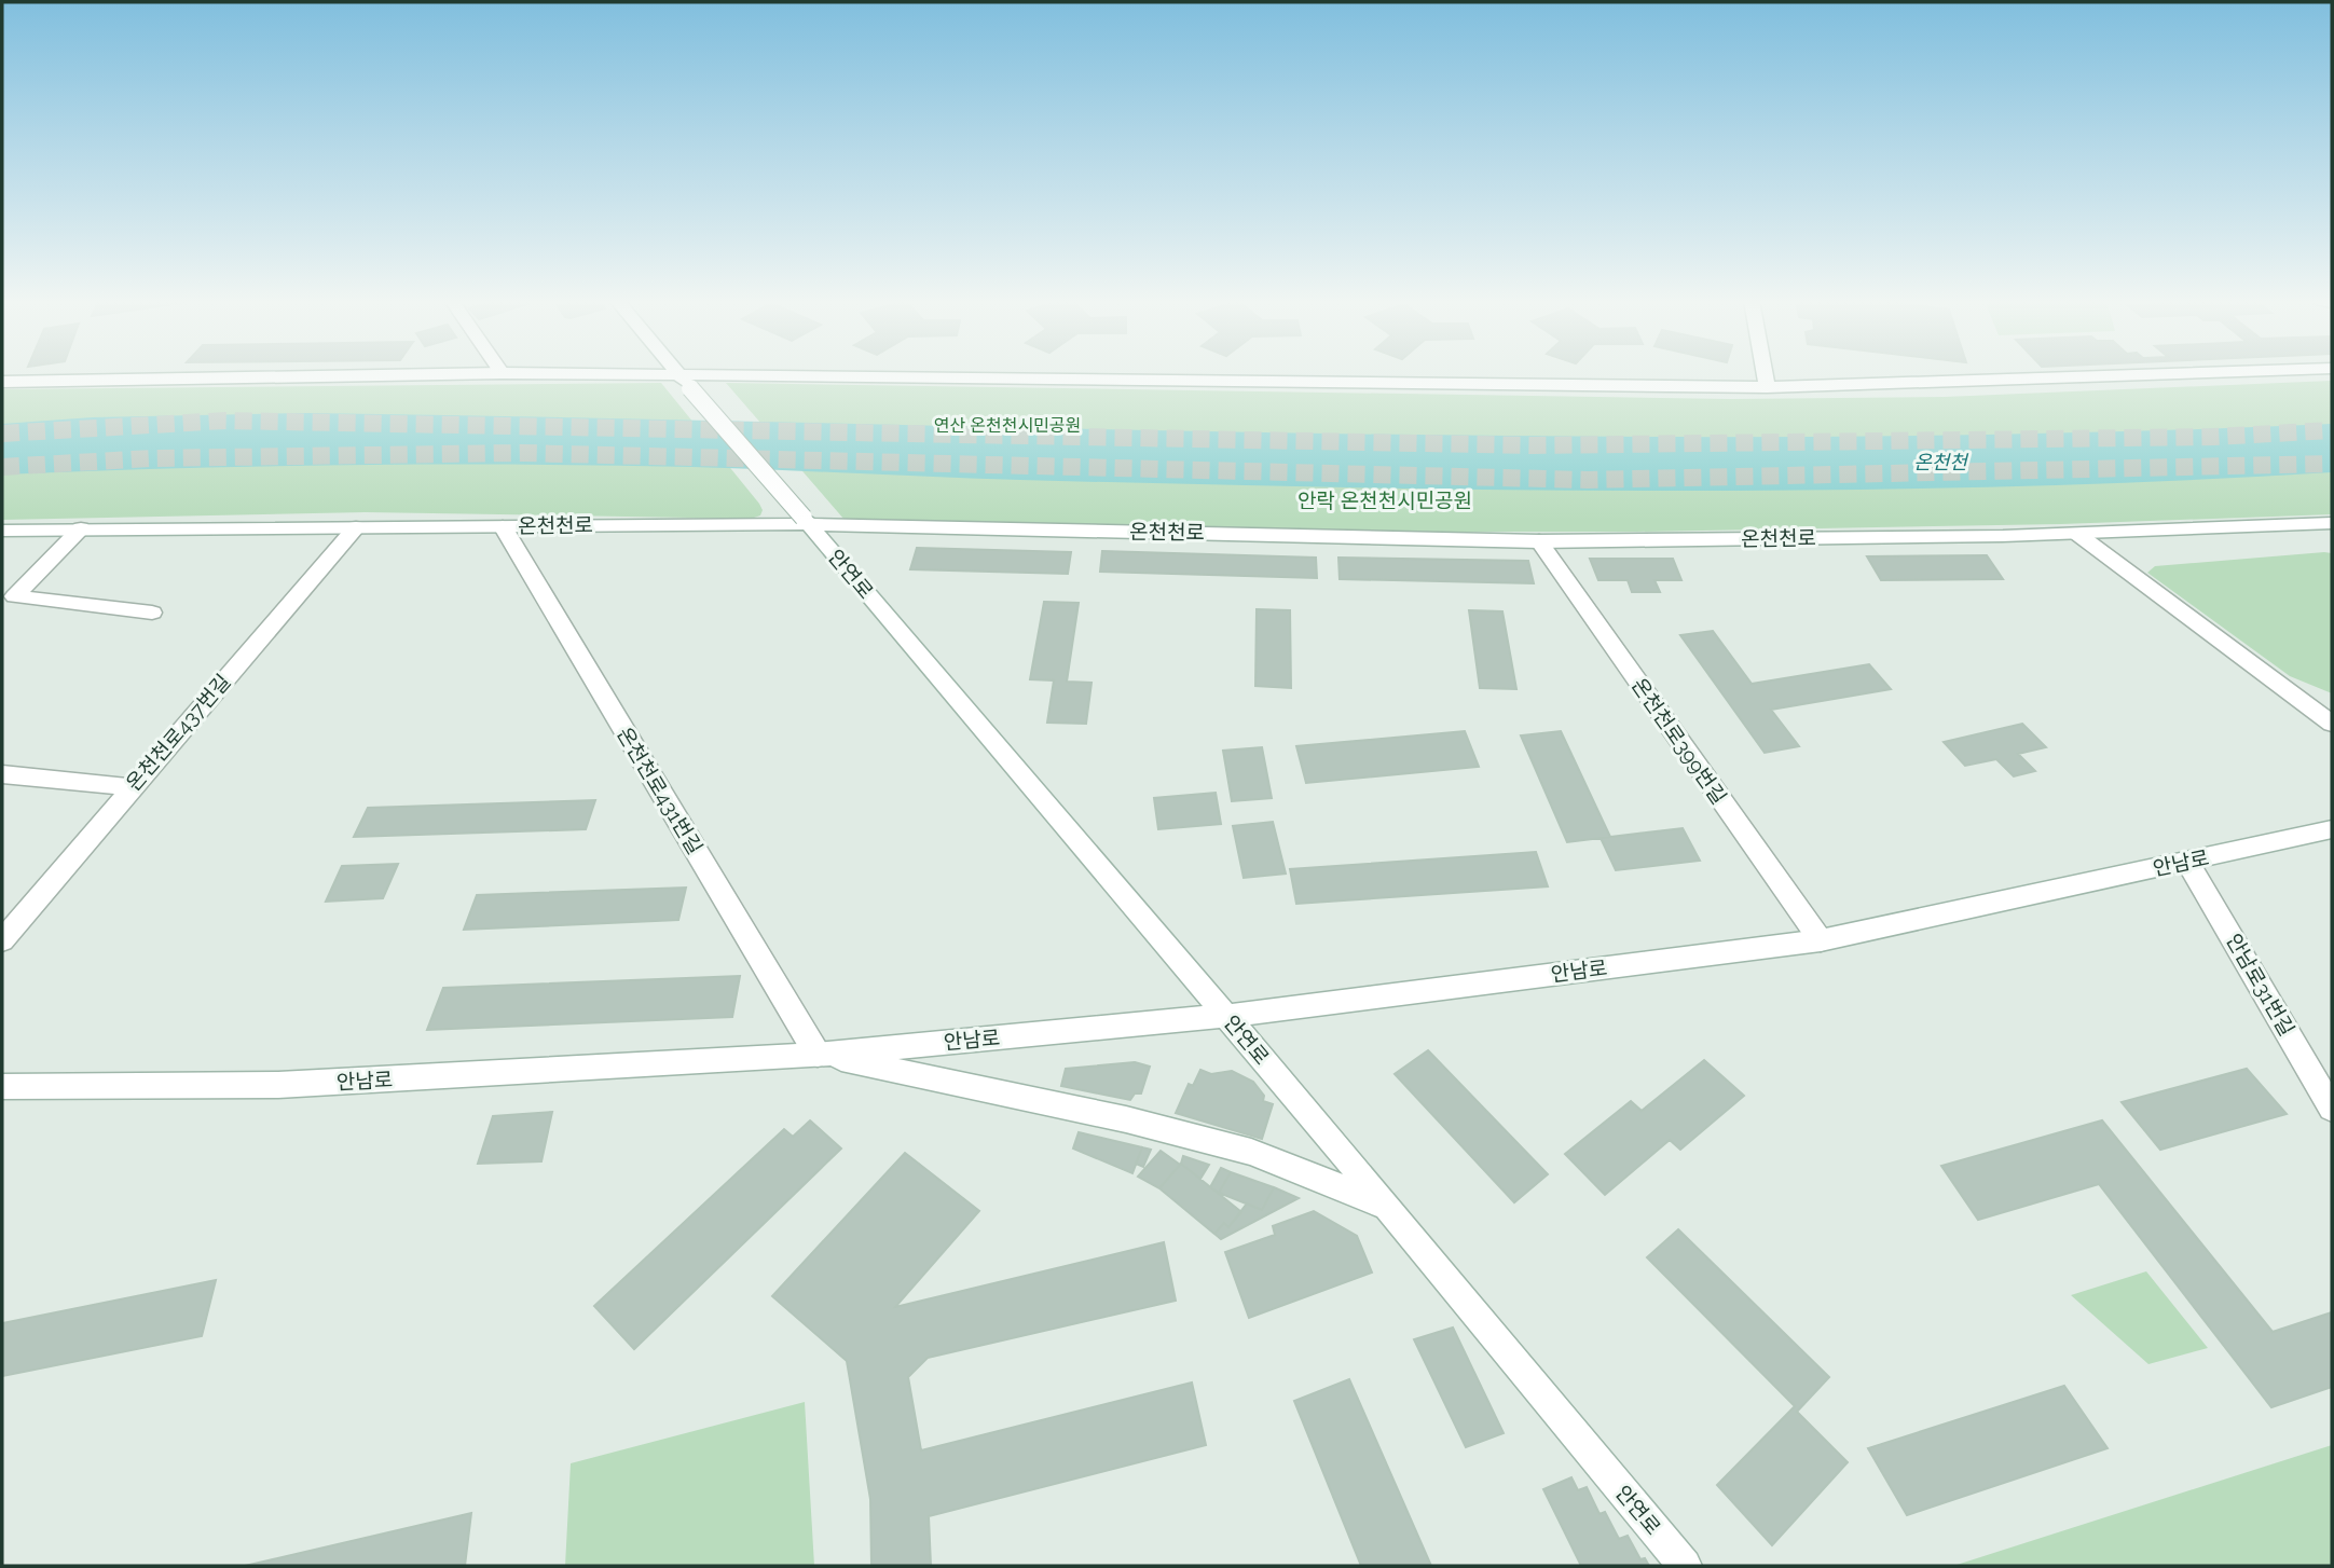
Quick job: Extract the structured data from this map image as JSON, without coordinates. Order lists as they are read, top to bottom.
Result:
{
  "streets": {
    "street": [
      "온천천로",
      "안연로",
      "온천천로437번길",
      "온천천로399번길",
      "온천천로431번길",
      "안남로",
      "안남로31번길"
    ]
  },
  "crossings": [
    ["온천천로", "안연로"],
    ["온천천로", "온천천로437번길"],
    ["온천천로", "온천천로399번길"],
    ["온천천로", "온천천로431번길"],
    ["안연로", "안남로"],
    ["온천천로399번길", "안남로"],
    ["온천천로431번길", "안남로"],
    ["안남로", "안남로31번길"]
  ],
  "water": ["온천천"],
  "parks": ["연산 온천천시민공원", "안락 온천천시민공원"]
}
